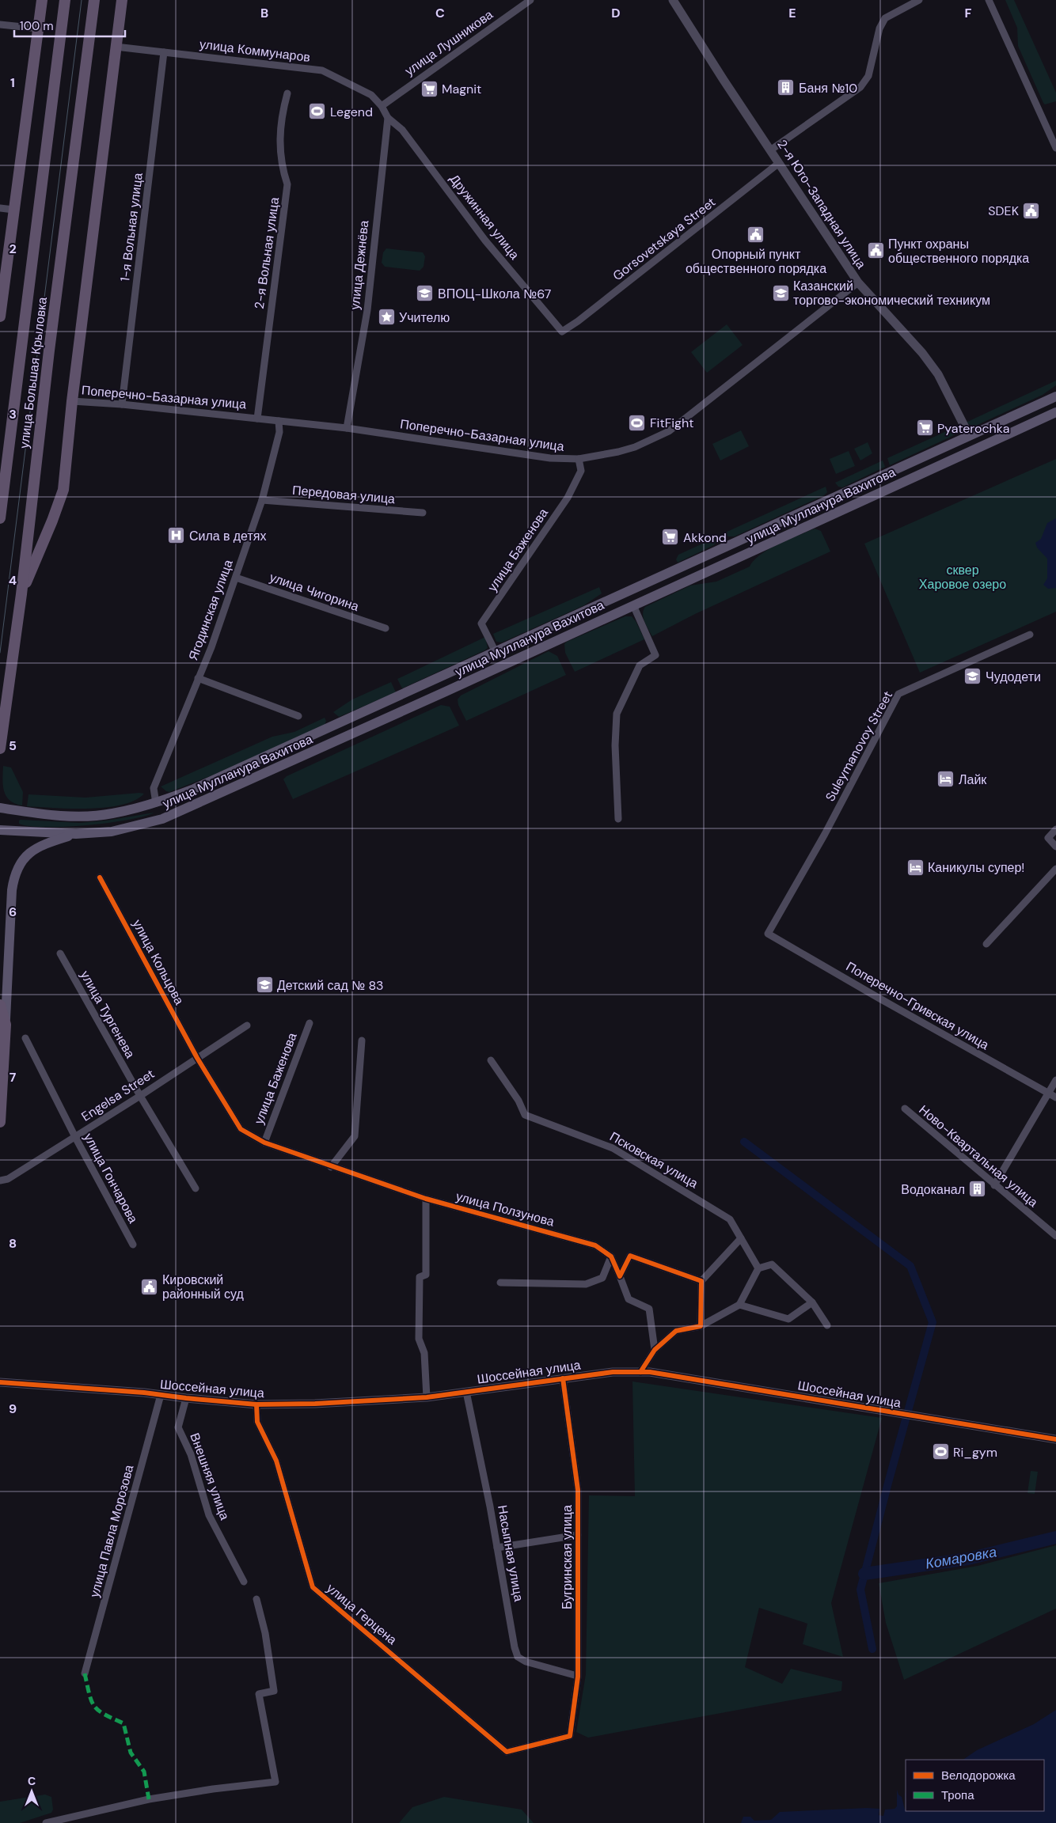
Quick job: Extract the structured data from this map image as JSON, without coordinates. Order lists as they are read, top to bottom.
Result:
{
  "streets": {
    "main road": ["улица Большая Крыловка", "улица Мулланура Вахитова"],
    "street": [
      "улица Лушникова",
      "улица Коммунаров",
      "2-я Юго-Западная улица",
      "Дружинная улица",
      "1-я Вольная улица",
      "Gorsovetskaya Street",
      "2-я Вольная улица",
      "улица Дежнёва",
      "Поперечно-Базарная улица",
      "Передовая улица",
      "улица Баженова",
      "улица Чигорина",
      "Ягодинская улица",
      "Suleymanovoy Street",
      "улица Кольцова",
      "Поперечно-Гривская улица",
      "улица Тургенева",
      "Engelsa Street",
      "Ново-Квартальная улица",
      "Псковская улица",
      "улица Гончарова",
      "улица Ползунова",
      "Шоссейная улица",
      "Внешняя улица",
      "улица Павла Морозова",
      "Насыпная улица",
      "Бугринская улица",
      "улица Герцена"
    ]
  },
  "crossings": [
    ["улица Лушникова", "улица Коммунаров"],
    ["улица Коммунаров", "1-я Вольная улица"],
    ["2-я Юго-Западная улица", "Gorsovetskaya Street"],
    ["2-я Юго-Западная улица", "Поперечно-Базарная улица"],
    ["2-я Юго-Западная улица", "улица Мулланура Вахитова"],
    ["Дружинная улица", "Gorsovetskaya Street"],
    ["Дружинная улица", "улица Дежнёва"],
    ["1-я Вольная улица", "Поперечно-Базарная улица"],
    ["2-я Вольная улица", "Поперечно-Базарная улица"],
    ["улица Дежнёва", "Поперечно-Базарная улица"],
    ["Поперечно-Базарная улица", "улица Баженова"],
    ["Поперечно-Базарная улица", "Ягодинская улица"],
    ["Передовая улица", "Ягодинская улица"],
    ["улица Мулланура Вахитова", "улица Баженова"],
    ["улица Мулланура Вахитова", "Ягодинская улица"],
    ["улица Баженова", "улица Ползунова"],
    ["улица Чигорина", "Ягодинская улица"],
    ["Suleymanovoy Street", "Поперечно-Гривская улица"],
    ["улица Кольцова", "Engelsa Street"],
    ["улица Кольцова", "улица Ползунова"],
    ["улица Тургенева", "Engelsa Street"],
    ["Engelsa Street", "улица Гончарова"],
    ["Engelsa Street", "улица Ползунова"],
    ["Шоссейная улица", "Внешняя улица"],
    ["Шоссейная улица", "улица Павла Морозова"],
    ["Шоссейная улица", "Насыпная улица"],
    ["Шоссейная улица", "Бугринская улица"],
    ["Шоссейная улица", "улица Герцена"],
    ["Насыпная улица", "Бугринская улица"],
    ["Бугринская улица", "улица Герцена"]
  ],
  "water": ["Комаровка"],
  "parks": ["сквер Харовое озеро"],
  "places": {
    "building": ["Баня №10", "Водоканал"],
    "supermarket": ["Magnit", "Pyaterochka", "Akkond"],
    "sports": ["Legend", "FitFight", "Ri_gym"],
    "public building": [
      "SDEK",
      "Опорный пункт общественного порядка",
      "Пункт охраны общественного порядка",
      "Кировский районный суд"
    ],
    "school or university": [
      "Казанский торгово-экономический техникум",
      "ВПОЦ-Школа №67",
      "Чудодети",
      "Детский сад № 83"
    ],
    "place": ["Учителю"],
    "hospital": ["Сила в детях"],
    "hotel": ["Лайк", "Каникулы супер!"]
  },
  "legend": ["Велодорожка", "Тропа"],
  "scale_bar": "100 m",
  "north": "top",
  "grid": {
    "columns": [
      "B",
      "C",
      "D",
      "E",
      "F"
    ],
    "rows": [
      "1",
      "2",
      "3",
      "4",
      "5",
      "6",
      "7",
      "8",
      "9"
    ]
  }
}
